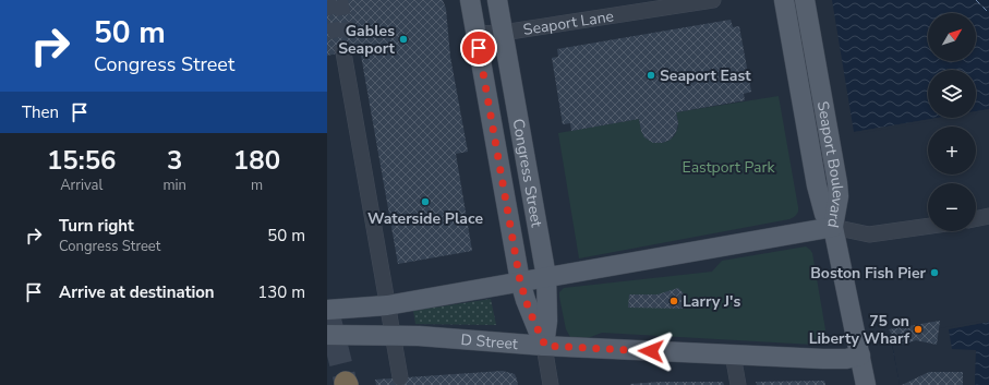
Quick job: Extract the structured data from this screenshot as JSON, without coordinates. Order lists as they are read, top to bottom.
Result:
{
  "streets": {
    "main road": ["Seaport Boulevard", "Congress Street", "D Street"],
    "street": ["Seaport Lane"]
  },
  "crossings": [
    ["Seaport Lane", "Congress Street"],
    ["Congress Street", "D Street"]
  ],
  "parks": ["Eastport Park"],
  "places": [
    "Gables Seaport",
    "Seaport East",
    "Waterside Place",
    "Boston Fish Pier",
    "Larry J's",
    "75 on Liberty Wharf"
  ],
  "north": "top right",
  "page": {
    "turn": ["50 m", "Congress Street"],
    "map_buttons": ["+", "−"],
    "then": "Then",
    "eta": [
      "15:56",
      "Arrival",
      "3",
      "min",
      "180",
      "m"
    ],
    "list": [
      {
        "name": "Turn right",
        "note": "Congress Street",
        "value": "50 m"
      },
      {
        "name": "Arrive at destination",
        "value": "130 m"
      }
    ]
  }
}
